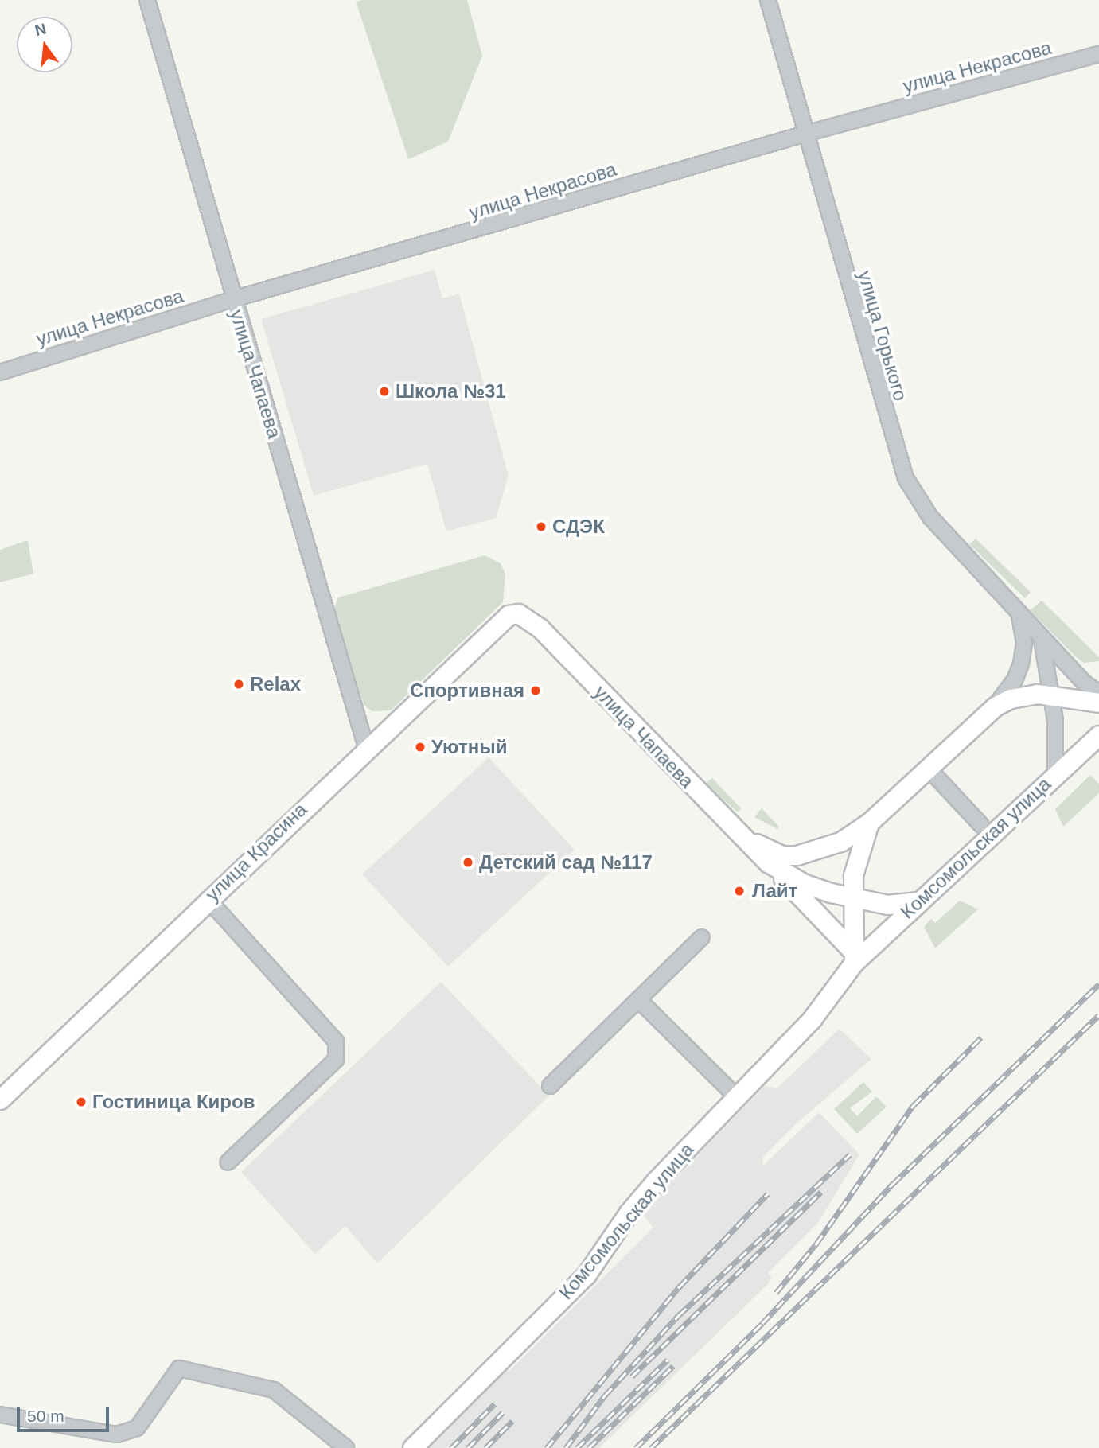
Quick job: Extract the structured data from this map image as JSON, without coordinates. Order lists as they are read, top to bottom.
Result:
{
  "streets": {
    "main road": ["улица Чапаева", "Комсомольская улица", "улица Красина"],
    "street": ["улица Некрасова", "улица Горького"]
  },
  "crossings": [
    ["улица Некрасова", "улица Горького"],
    ["улица Некрасова", "улица Чапаева"],
    ["улица Чапаева", "Комсомольская улица"],
    ["улица Чапаева", "улица Красина"]
  ],
  "places": [
    "Школа №31",
    "СДЭК",
    "Relax",
    "Спортивная",
    "Уютный",
    "Детский сад №117",
    "Лайт",
    "Гостиница Киров"
  ],
  "scale_bar": "50 m",
  "north": "top"
}
